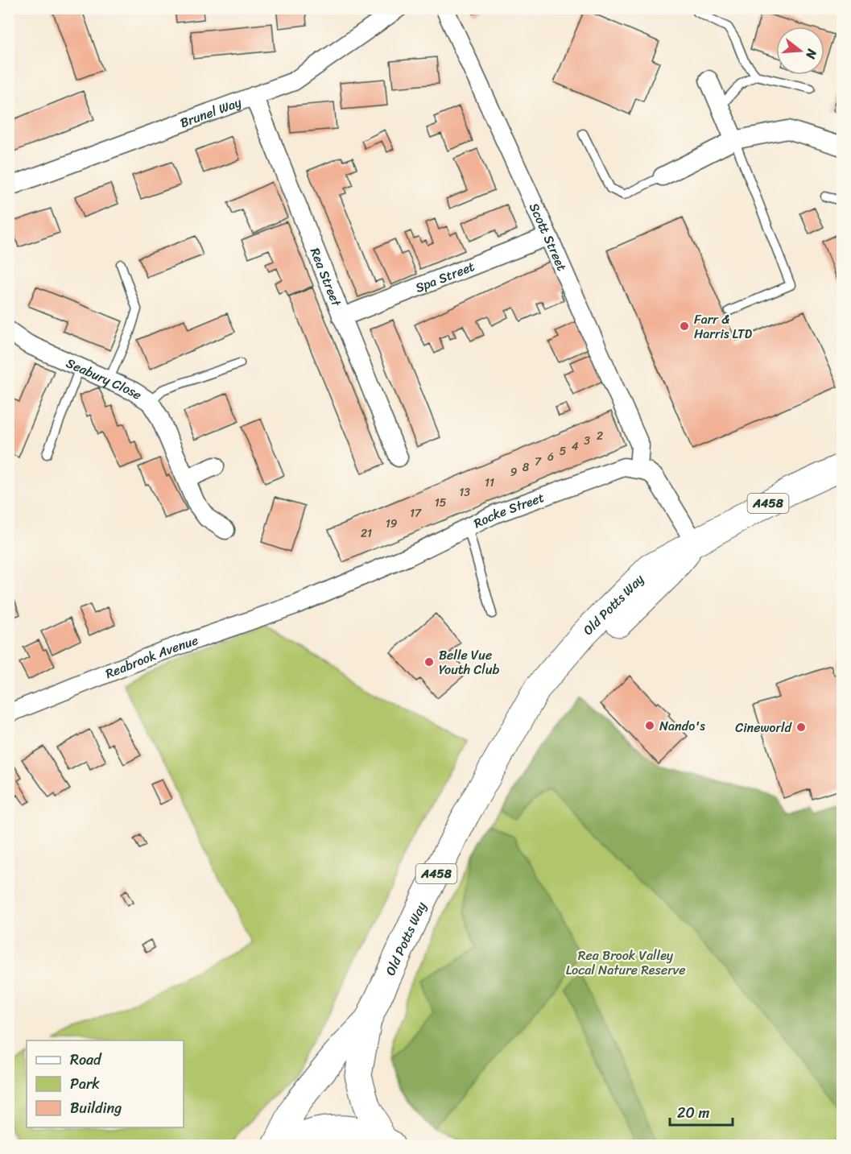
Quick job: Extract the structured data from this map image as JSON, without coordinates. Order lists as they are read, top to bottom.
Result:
{
  "streets": {
    "main road": ["A458", "Old Potts Way"],
    "street": [
      "Brunel Way",
      "Scott Street",
      "Rea Street",
      "Spa Street",
      "Seabury Close",
      "Rocke Street",
      "Reabrook Avenue"
    ]
  },
  "crossings": [
    ["Brunel Way", "Rea Street"],
    ["Scott Street", "Spa Street"],
    ["Scott Street", "Rocke Street"],
    ["Rea Street", "Spa Street"],
    ["A458", "Old Potts Way"],
    ["Rocke Street", "Reabrook Avenue"]
  ],
  "parks": ["Rea Brook Valley Local Nature Reserve"],
  "places": [
    "Farr & Harris LTD",
    "Belle Vue Youth Club",
    "Nando's",
    "Cineworld"
  ],
  "house_numbers": [
    "2",
    "3",
    "4",
    "5",
    "6",
    "7",
    "8",
    "9",
    "11",
    "13",
    "15",
    "17",
    "19",
    "21"
  ],
  "legend": ["Road", "Park", "Building"],
  "scale_bar": "20 m",
  "north": "right"
}
